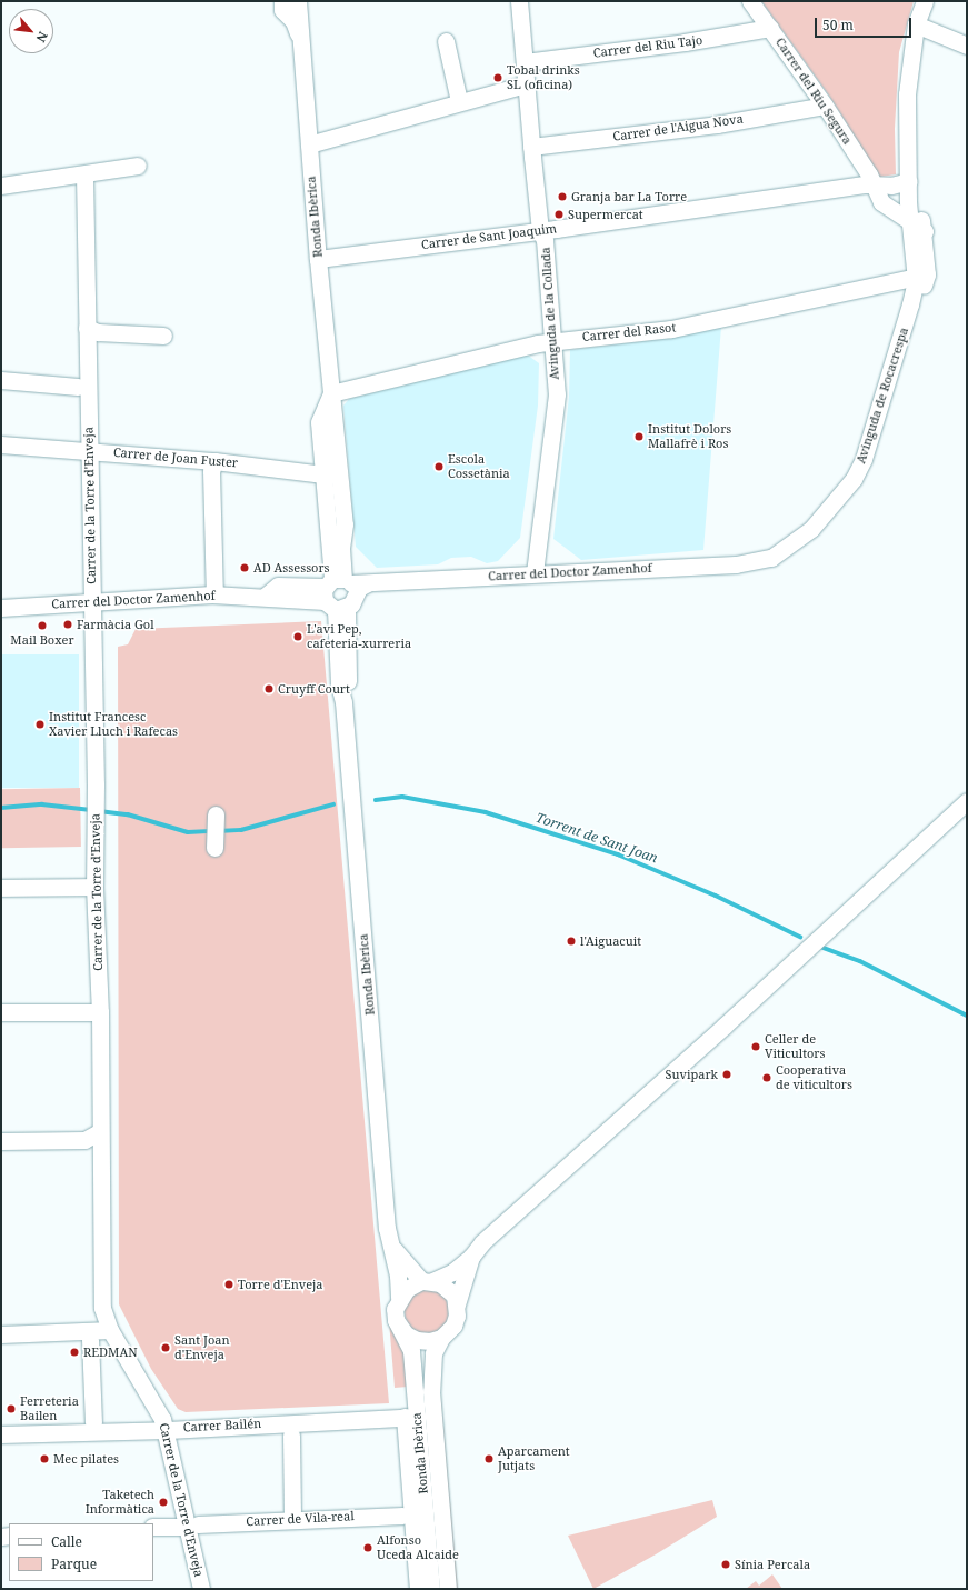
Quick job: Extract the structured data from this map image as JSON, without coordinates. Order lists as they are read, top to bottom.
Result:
{
  "streets": {
    "street": [
      "Carrer del Riu Tajo",
      "Carrer del Riu Segura",
      "Carrer de l'Aigua Nova",
      "Ronda Ibèrica",
      "Carrer de Sant Joaquim",
      "Avinguda de la Collada",
      "Carrer del Rasot",
      "Avinguda de Rocacrespa",
      "Carrer de Joan Fuster",
      "Carrer de la Torre d'Enveja",
      "Carrer del Doctor Zamenhof",
      "Carrer Bailén",
      "Carrer de Vila-real"
    ]
  },
  "crossings": [
    ["Carrer del Riu Tajo", "Carrer del Riu Segura"],
    ["Carrer del Riu Tajo", "Avinguda de la Collada"],
    ["Carrer del Riu Segura", "Carrer de l'Aigua Nova"],
    ["Carrer del Riu Segura", "Carrer de Sant Joaquim"],
    ["Carrer del Riu Segura", "Avinguda de Rocacrespa"],
    ["Carrer de l'Aigua Nova", "Avinguda de la Collada"],
    ["Ronda Ibèrica", "Carrer de Sant Joaquim"],
    ["Ronda Ibèrica", "Carrer del Rasot"],
    ["Ronda Ibèrica", "Carrer de Joan Fuster"],
    ["Ronda Ibèrica", "Carrer del Doctor Zamenhof"],
    ["Ronda Ibèrica", "Carrer Bailén"],
    ["Carrer de Sant Joaquim", "Avinguda de la Collada"],
    ["Carrer de Sant Joaquim", "Avinguda de Rocacrespa"],
    ["Avinguda de la Collada", "Carrer del Rasot"],
    ["Avinguda de la Collada", "Carrer del Doctor Zamenhof"],
    ["Carrer del Rasot", "Avinguda de Rocacrespa"],
    ["Avinguda de Rocacrespa", "Carrer del Doctor Zamenhof"],
    ["Carrer de Joan Fuster", "Carrer de la Torre d'Enveja"],
    ["Carrer de la Torre d'Enveja", "Carrer del Doctor Zamenhof"],
    ["Carrer de la Torre d'Enveja", "Carrer Bailén"],
    ["Carrer de la Torre d'Enveja", "Carrer de Vila-real"]
  ],
  "water": ["Torrent de Sant Joan"],
  "places": [
    "Tobal drinks SL (oficina)",
    "Granja bar La Torre",
    "Supermercat",
    "Institut Dolors Mallafrè i Ros",
    "Escola Cossetània",
    "AD Assessors",
    "Farmàcia Gol",
    "Mail Boxer",
    "L'avi Pep, cafeteria-xurreria",
    "Cruyff Court",
    "Institut Francesc Xavier Lluch i Rafecas",
    "l'Aiguacuit",
    "Celler de Viticultors",
    "Suvipark",
    "Cooperativa de viticultors",
    "Torre d'Enveja",
    "Sant Joan d'Enveja",
    "REDMAN",
    "Ferreteria Bailen",
    "Mec pilates",
    "Aparcament Jutjats",
    "Taketech Informàtica",
    "Alfonso Uceda Alcaide",
    "Sínia Percala"
  ],
  "legend": ["Calle", "Parque"],
  "scale_bar": "50 m",
  "north": "bottom right"
}
